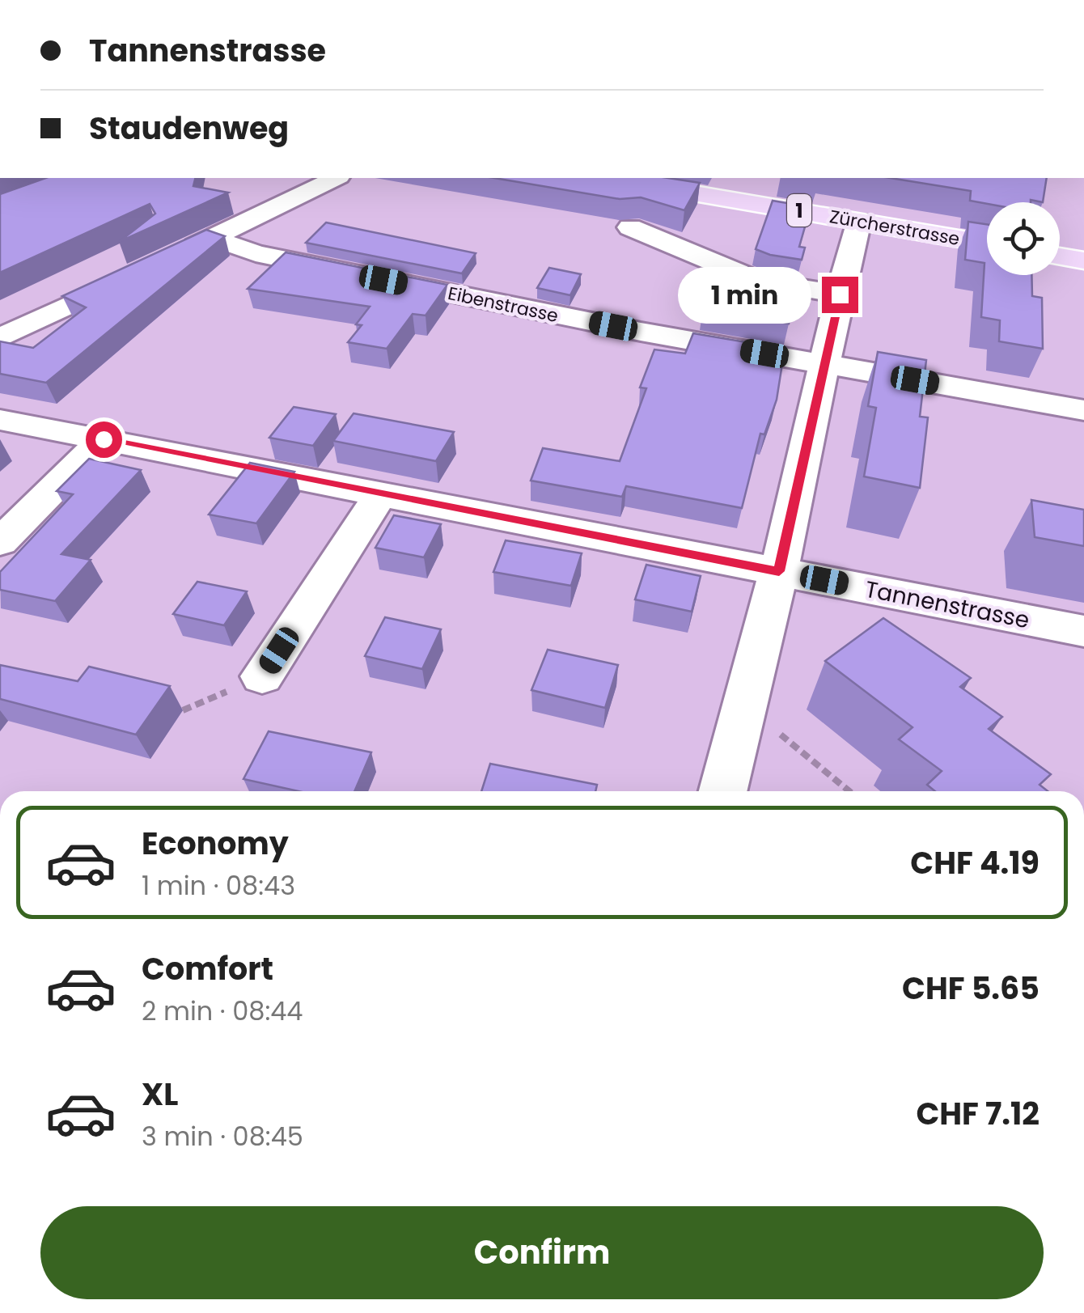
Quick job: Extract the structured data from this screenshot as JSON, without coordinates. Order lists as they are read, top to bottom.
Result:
{
  "streets": {
    "main road": ["1", "Zürcherstrasse"],
    "street": ["Eibenstrasse", "Tannenstrasse"]
  },
  "page": {
    "banner": ["Tannenstrasse", "Staudenweg"],
    "bubble": "1 min",
    "list": [
      {
        "name": "Economy",
        "note": "1 min · 08:43",
        "value": "CHF 4.19"
      },
      {
        "name": "Comfort",
        "note": "2 min · 08:44",
        "value": "CHF 5.65"
      },
      {
        "name": "XL",
        "note": "3 min · 08:45",
        "value": "CHF 7.12"
      }
    ],
    "buttons": "Confirm"
  }
}
